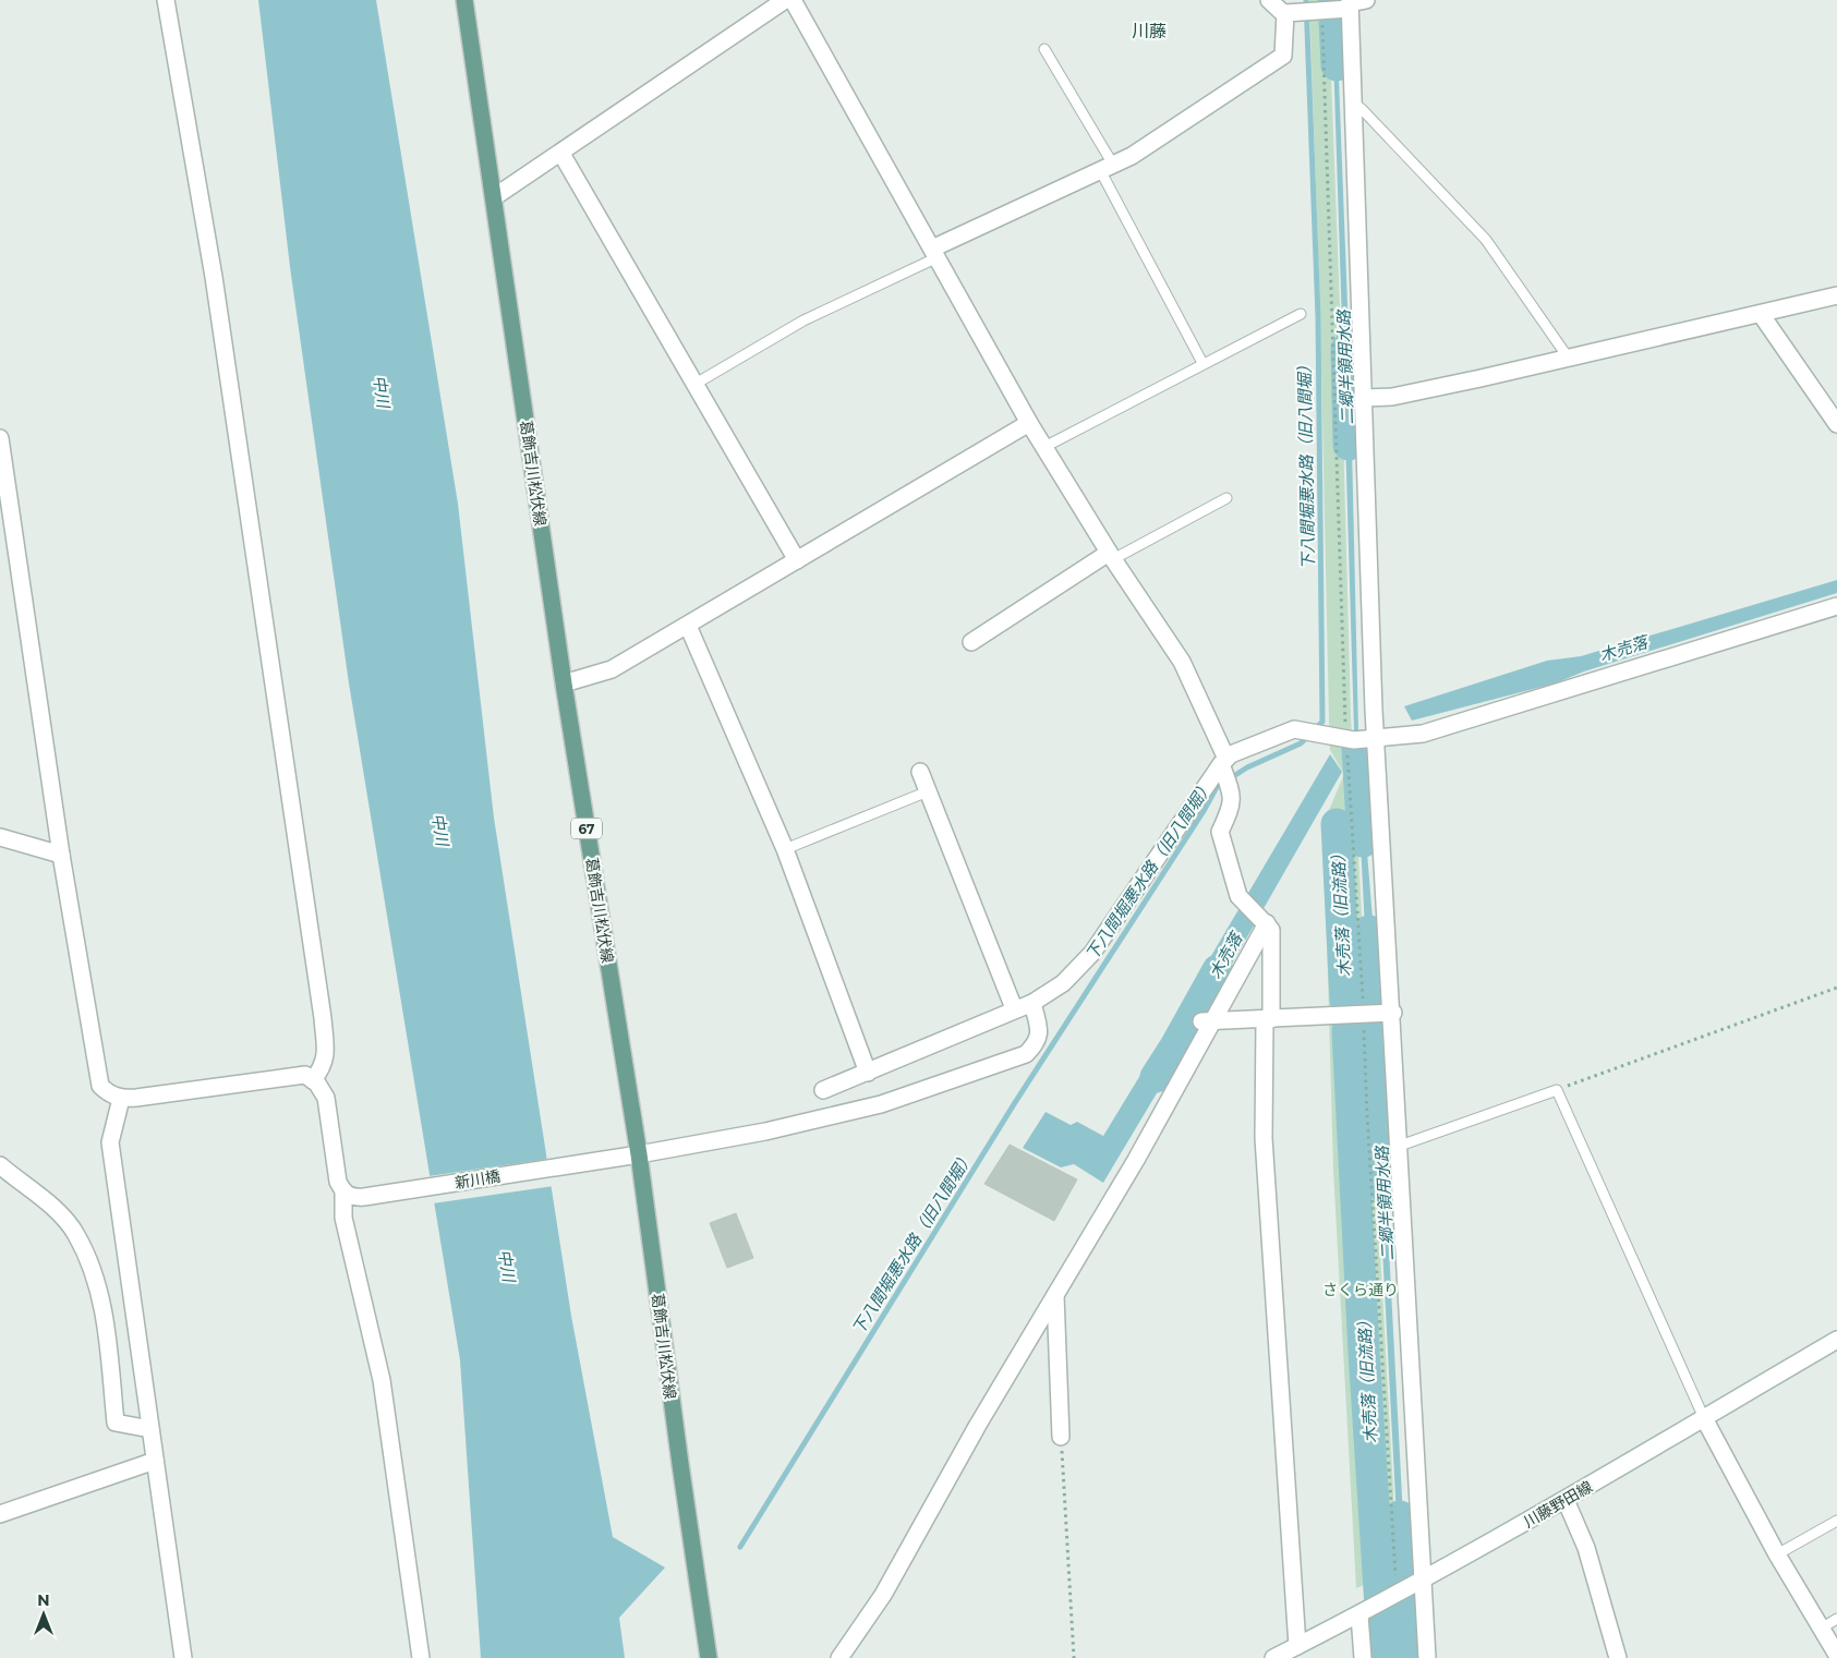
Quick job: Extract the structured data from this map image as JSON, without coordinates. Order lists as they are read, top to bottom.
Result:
{
  "streets": {
    "main road": ["葛飾吉川松伏線", "67"],
    "street": ["新川橋", "川藤野田線"]
  },
  "crossings": [
    ["葛飾吉川松伏線", "新川橋"]
  ],
  "districts": ["川藤"],
  "water": [
    "二郷半領用水路",
    "中川",
    "下八間堀悪水路（旧八間堀）",
    "木売落",
    "木売落（旧流路）"
  ],
  "parks": ["さくら通り"],
  "north": "top"
}
